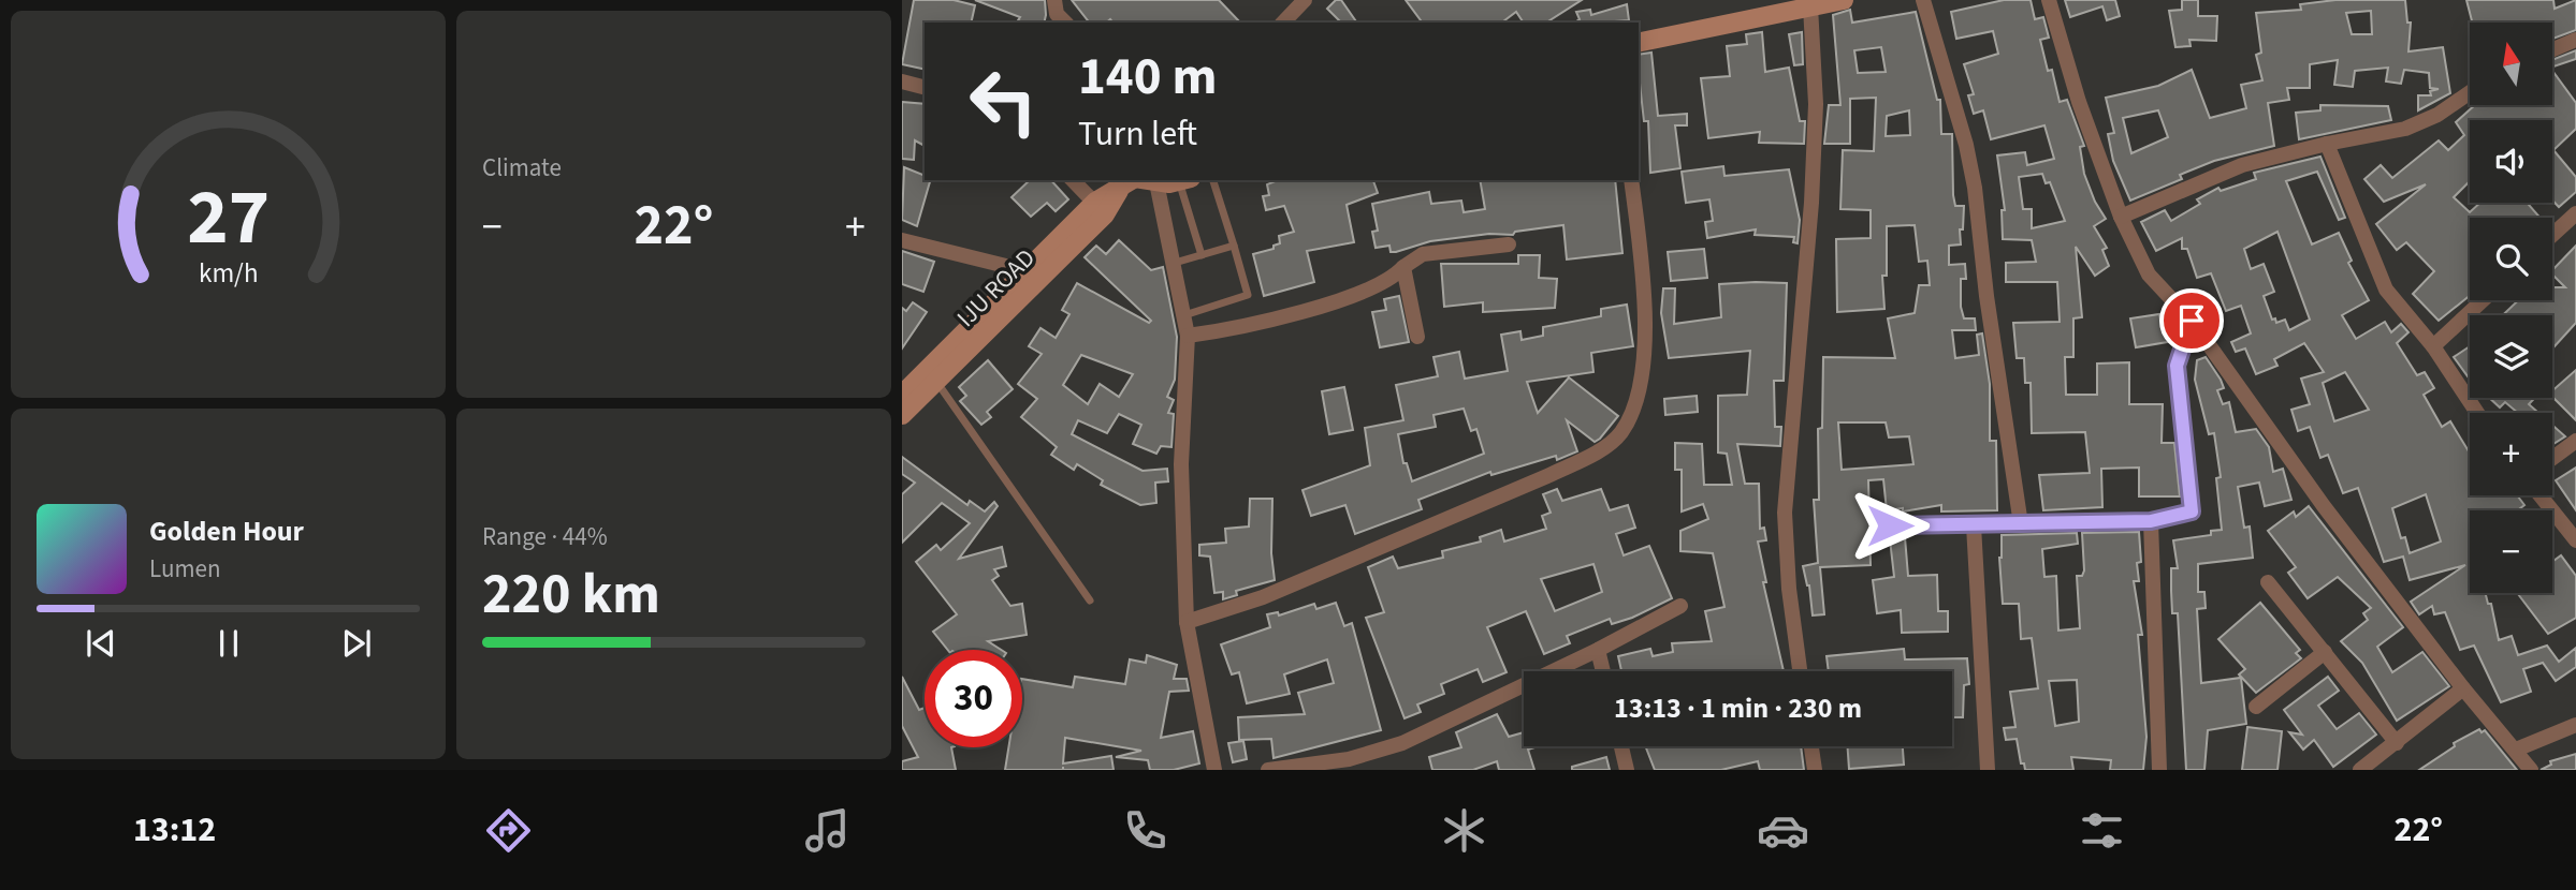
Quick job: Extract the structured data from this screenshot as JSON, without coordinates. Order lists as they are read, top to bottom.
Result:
{
  "streets": {
    "main road": ["IJU ROAD"]
  },
  "north": "top",
  "page": {
    "tile": [
      "Climate",
      ["Range · 44%", "220 km"]
    ],
    "map_buttons": ["+", "−"],
    "turn": ["140 m", "Turn left"],
    "heat": ["−", "22°", "+"],
    "song": ["Golden Hour", "Lumen"],
    "limit": "30",
    "trip": "13:13 · 1 min · 230 m",
    "tabs": ["13:12", "22°"],
    "gauge": ["27", "km/h"]
  }
}
